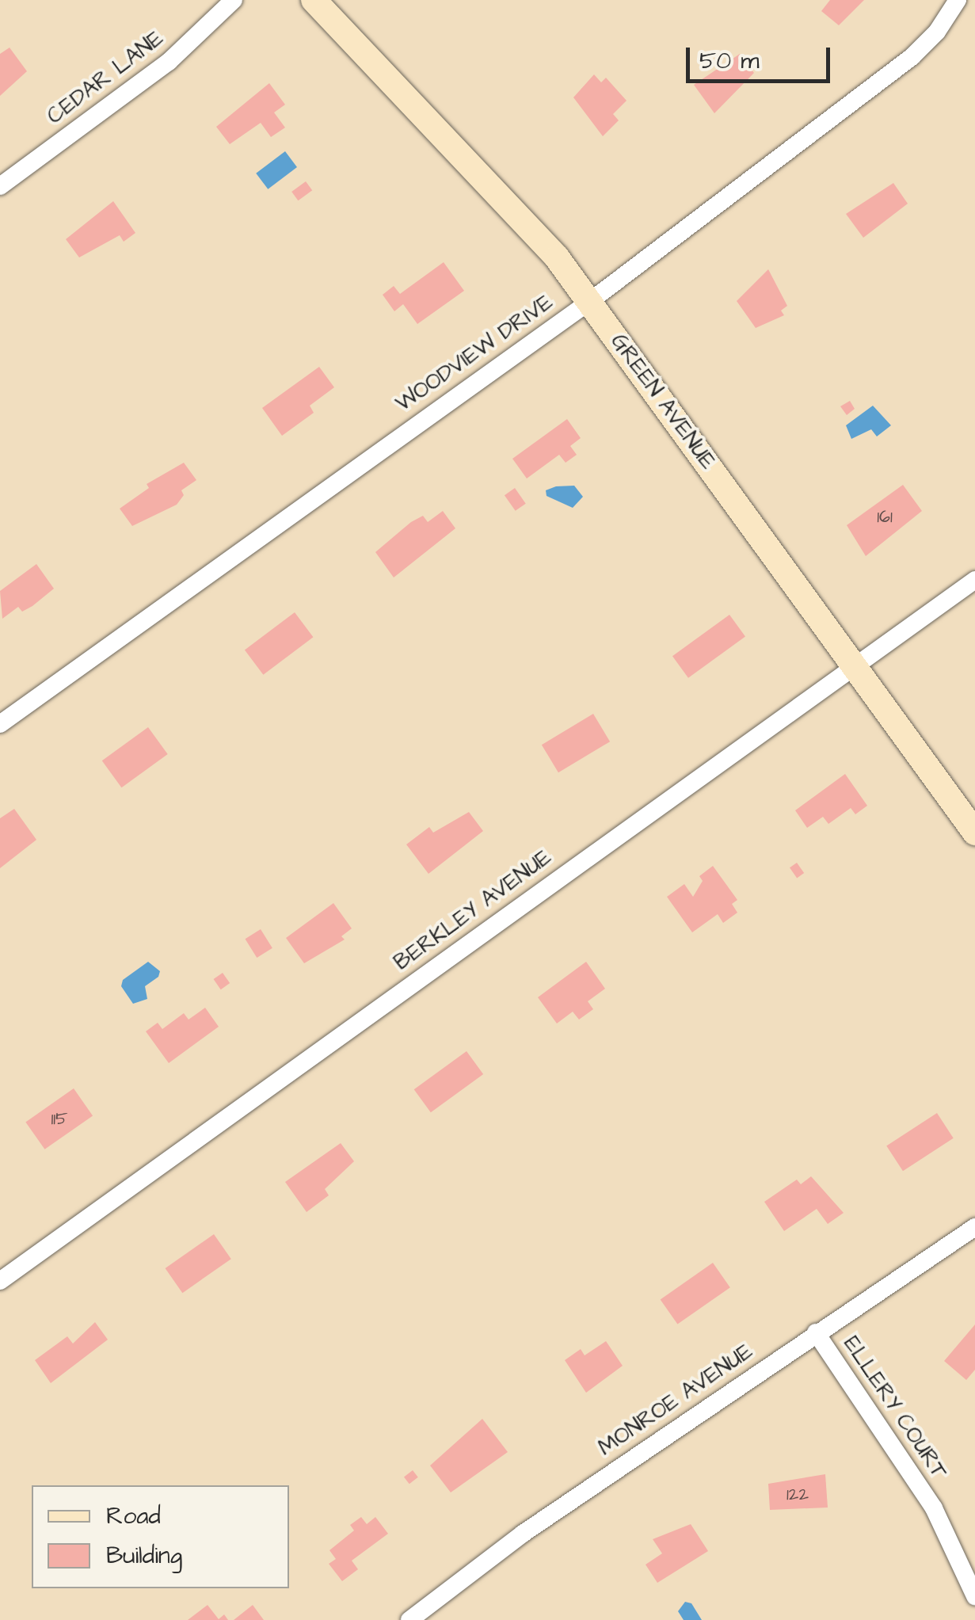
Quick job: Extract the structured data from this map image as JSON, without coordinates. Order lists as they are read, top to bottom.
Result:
{
  "streets": {
    "street": [
      "CEDAR LANE",
      "WOODVIEW DRIVE",
      "GREEN AVENUE",
      "BERKLEY AVENUE",
      "MONROE AVENUE",
      "ELLERY COURT"
    ]
  },
  "crossings": [
    ["WOODVIEW DRIVE", "GREEN AVENUE"],
    ["GREEN AVENUE", "BERKLEY AVENUE"],
    ["MONROE AVENUE", "ELLERY COURT"]
  ],
  "house_numbers": ["161", "115", "122"],
  "legend": ["Road", "Building"],
  "scale_bar": "50 m"
}
